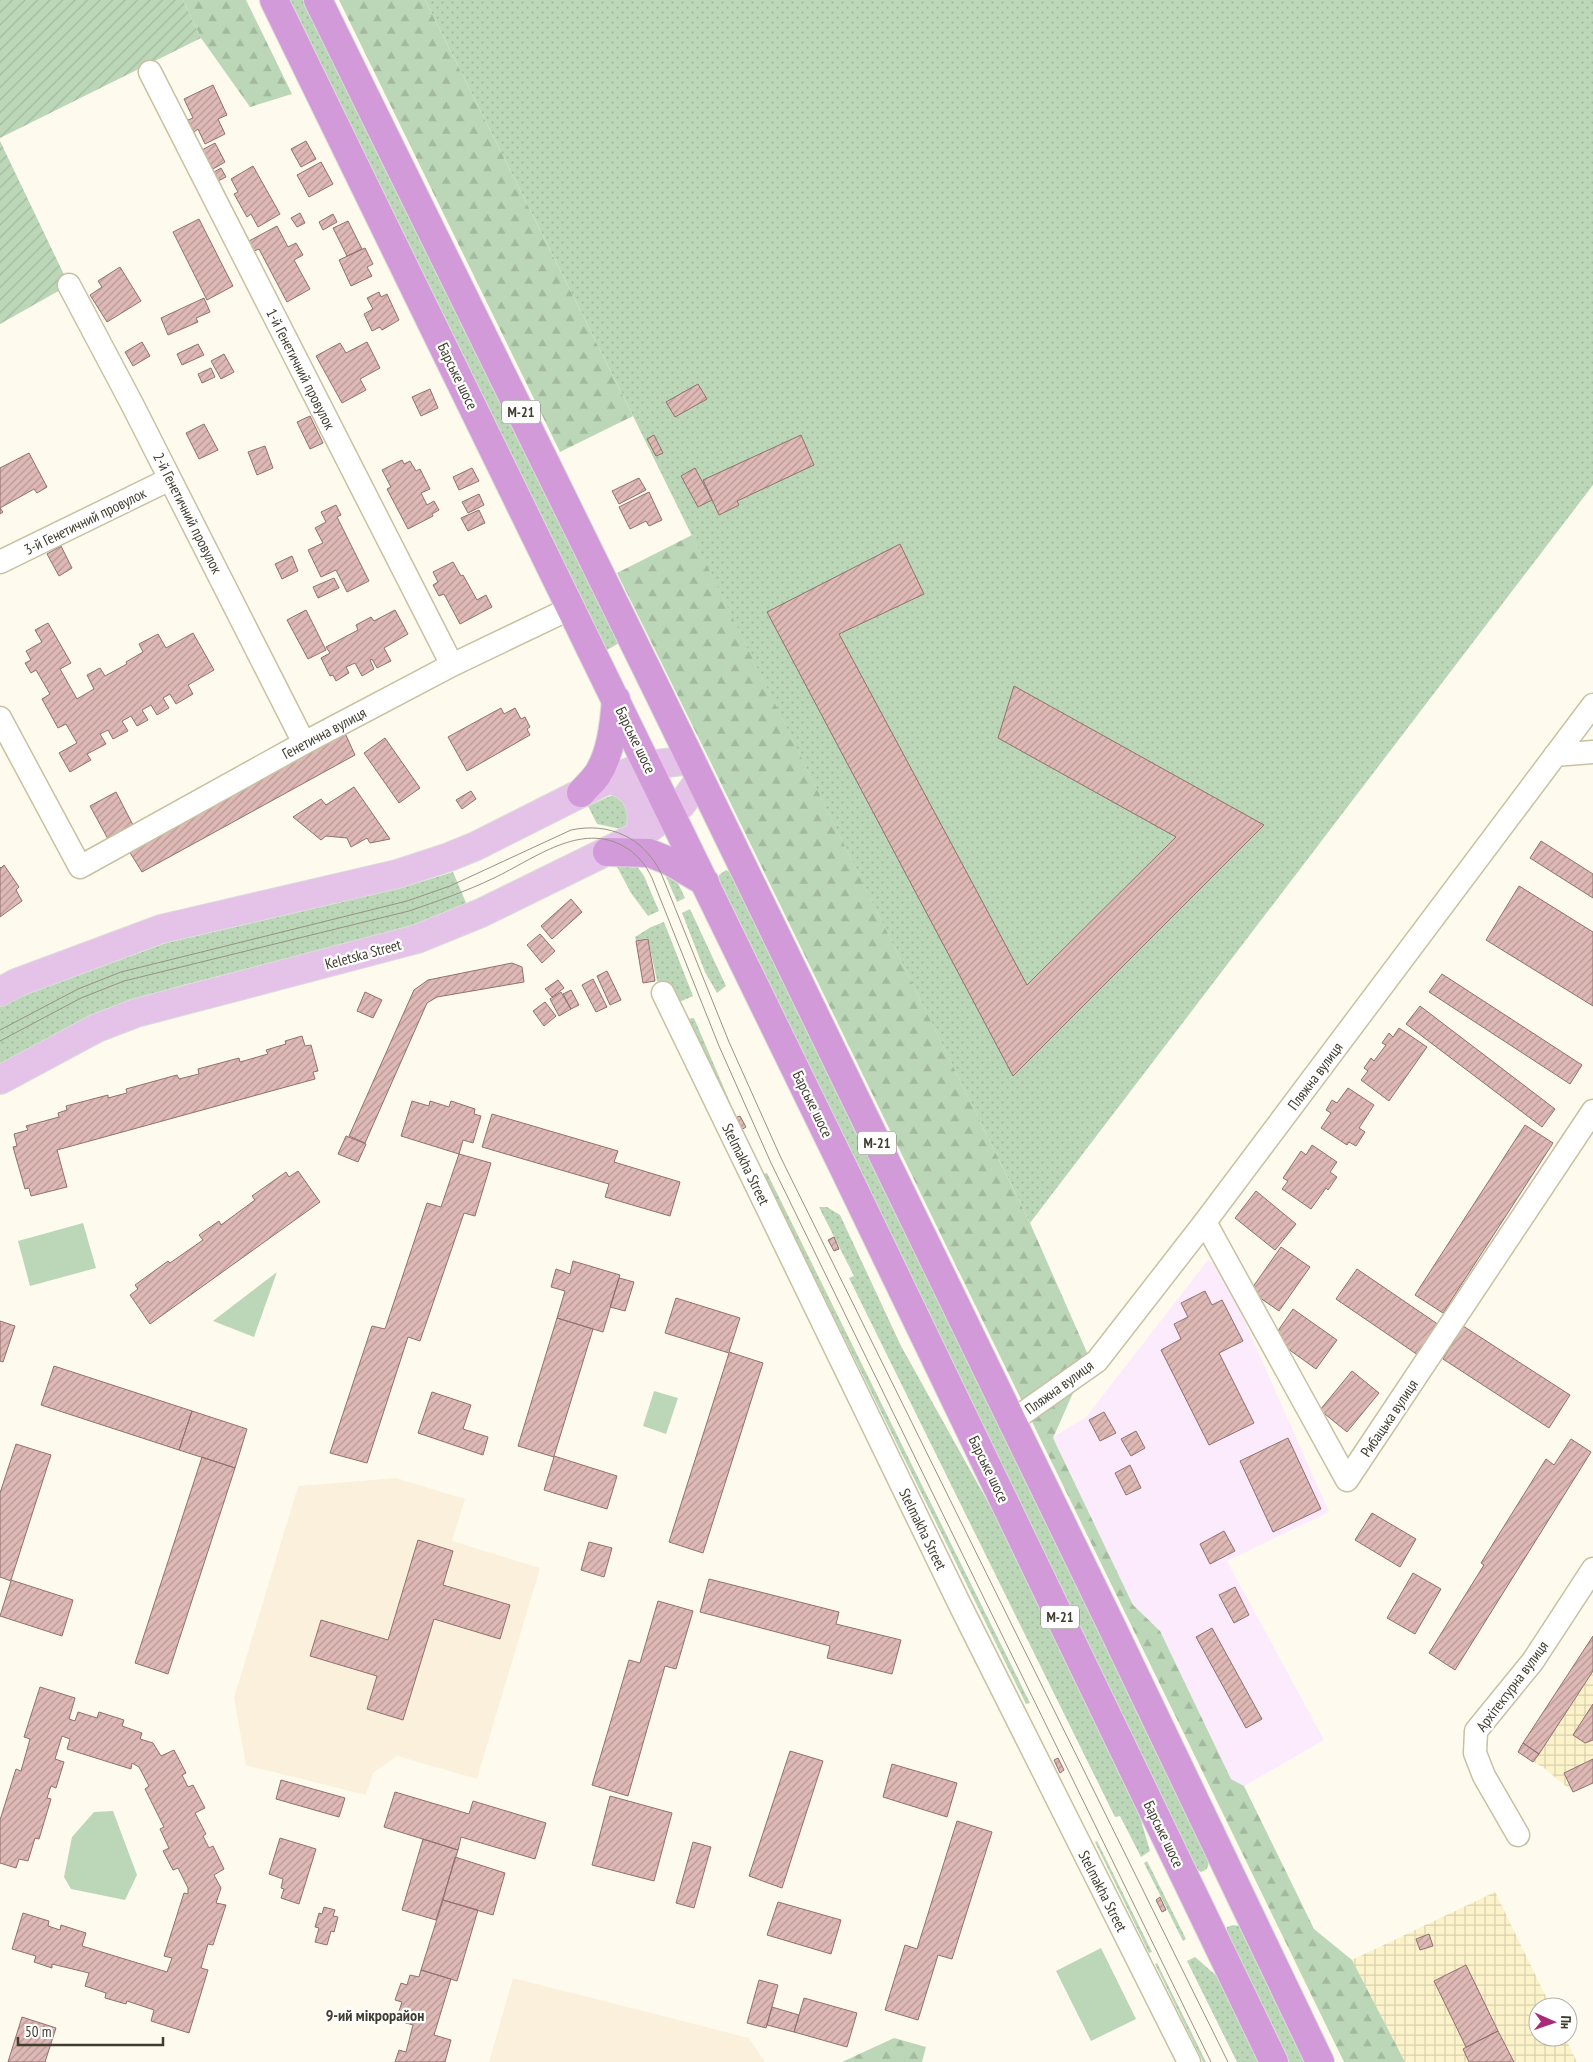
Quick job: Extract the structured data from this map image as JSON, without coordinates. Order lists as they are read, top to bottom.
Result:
{
  "streets": {
    "highway": ["Барське шосе", "М-21"],
    "main road": ["Keletska Street"],
    "street": [
      "1-й Генетичний провулок",
      "2-й Генетичний провулок",
      "3-й Генетичний провулок",
      "Генетична вулиця",
      "Пляжна вулиця",
      "Stelmakha Street",
      "Рибацька вулиця",
      "Архітектурна вулиця"
    ]
  },
  "crossings": [
    ["1-й Генетичний провулок", "Генетична вулиця"],
    ["Барське шосе", "Генетична вулиця"],
    ["Барське шосе", "Keletska Street"],
    ["М-21", "Keletska Street"],
    ["М-21", "Пляжна вулиця"],
    ["2-й Генетичний провулок", "3-й Генетичний провулок"],
    ["2-й Генетичний провулок", "Генетична вулиця"],
    ["Пляжна вулиця", "Рибацька вулиця"]
  ],
  "districts": ["9-ий мікрорайон"],
  "scale_bar": "50 m",
  "north": "right"
}
